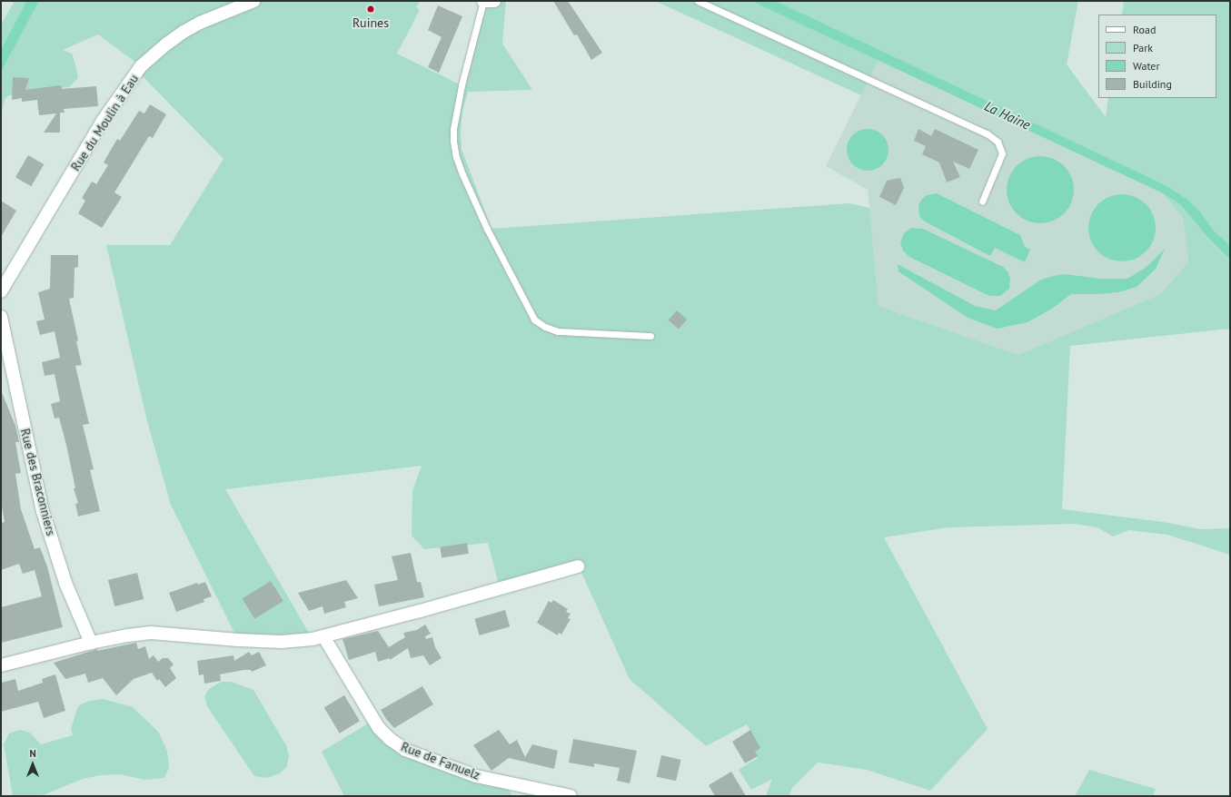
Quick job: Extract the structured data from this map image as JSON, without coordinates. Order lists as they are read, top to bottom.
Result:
{
  "streets": {
    "street": ["Rue du Moulin à Eau", "Rue des Braconniers", "Rue de Fanuelz"]
  },
  "water": ["La Haine"],
  "places": ["Ruines"],
  "legend": [
    "Road",
    "Park",
    "Water",
    "Building"
  ],
  "north": "top"
}
